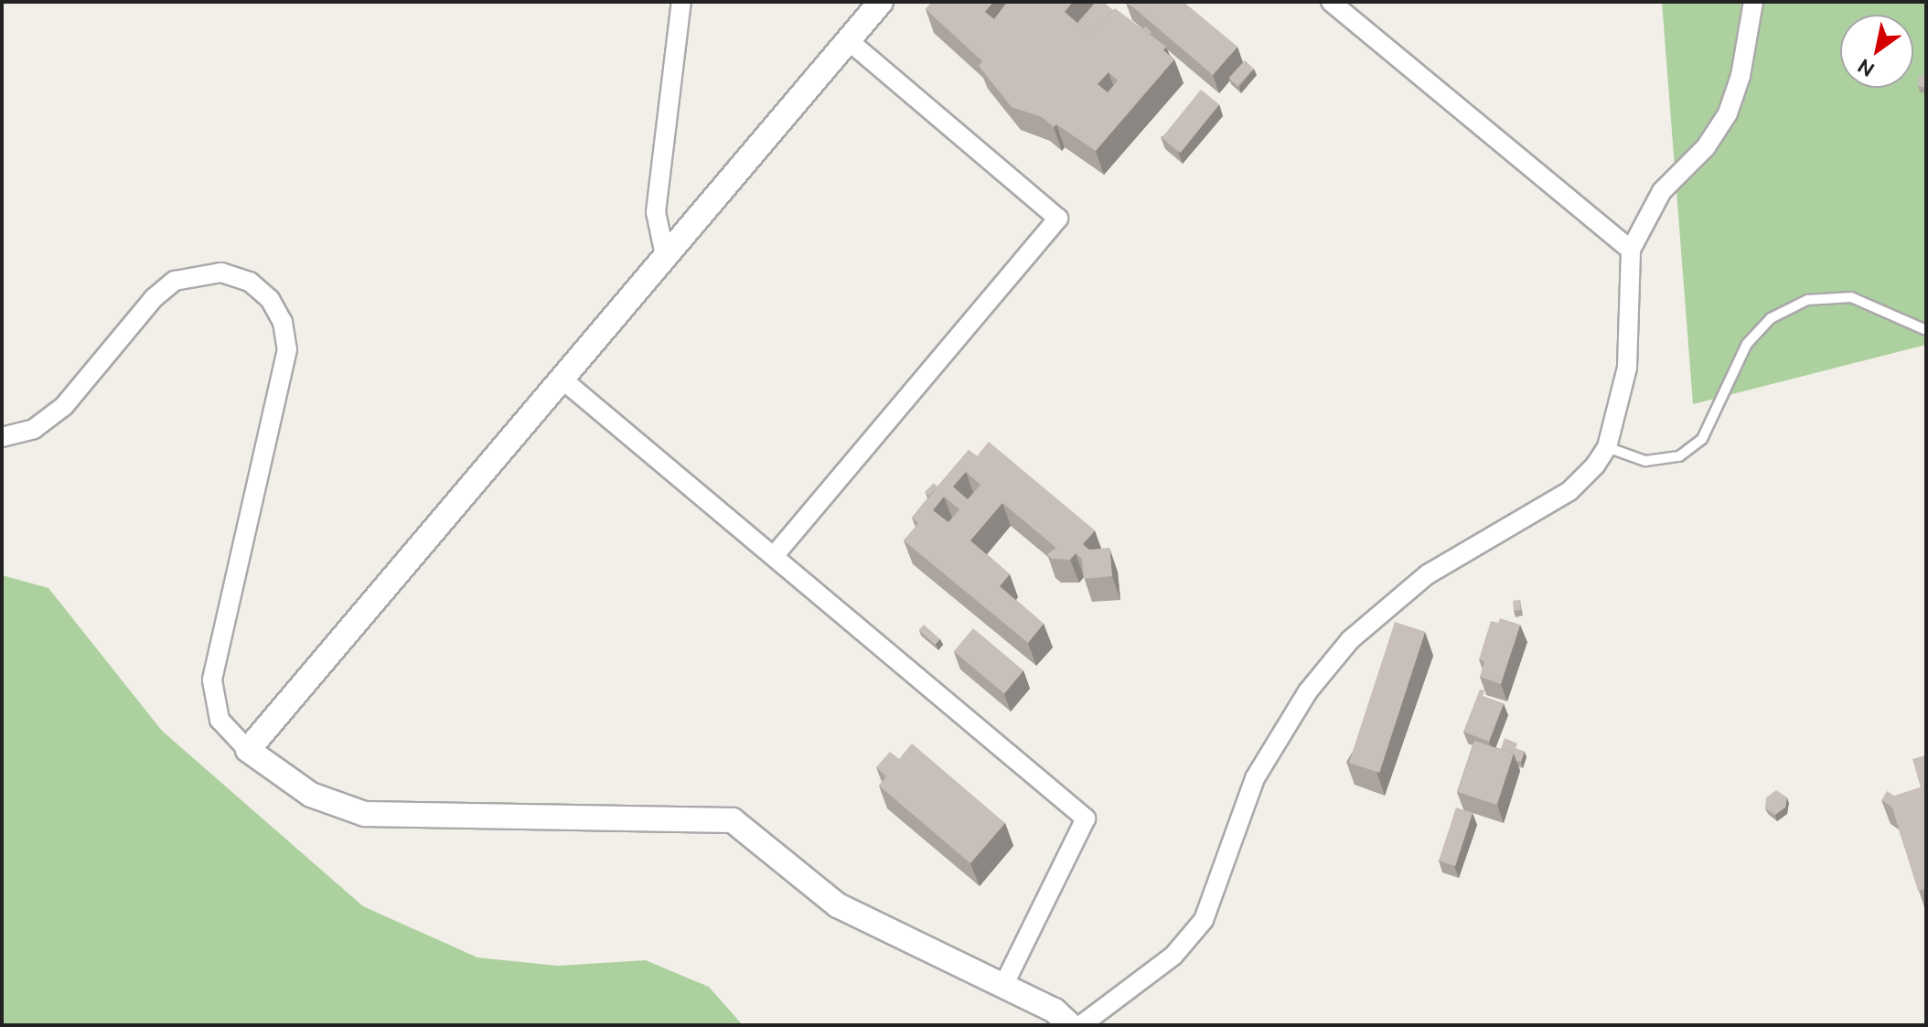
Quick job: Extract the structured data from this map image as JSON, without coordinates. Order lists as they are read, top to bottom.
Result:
{
  "north": "bottom left"
}
